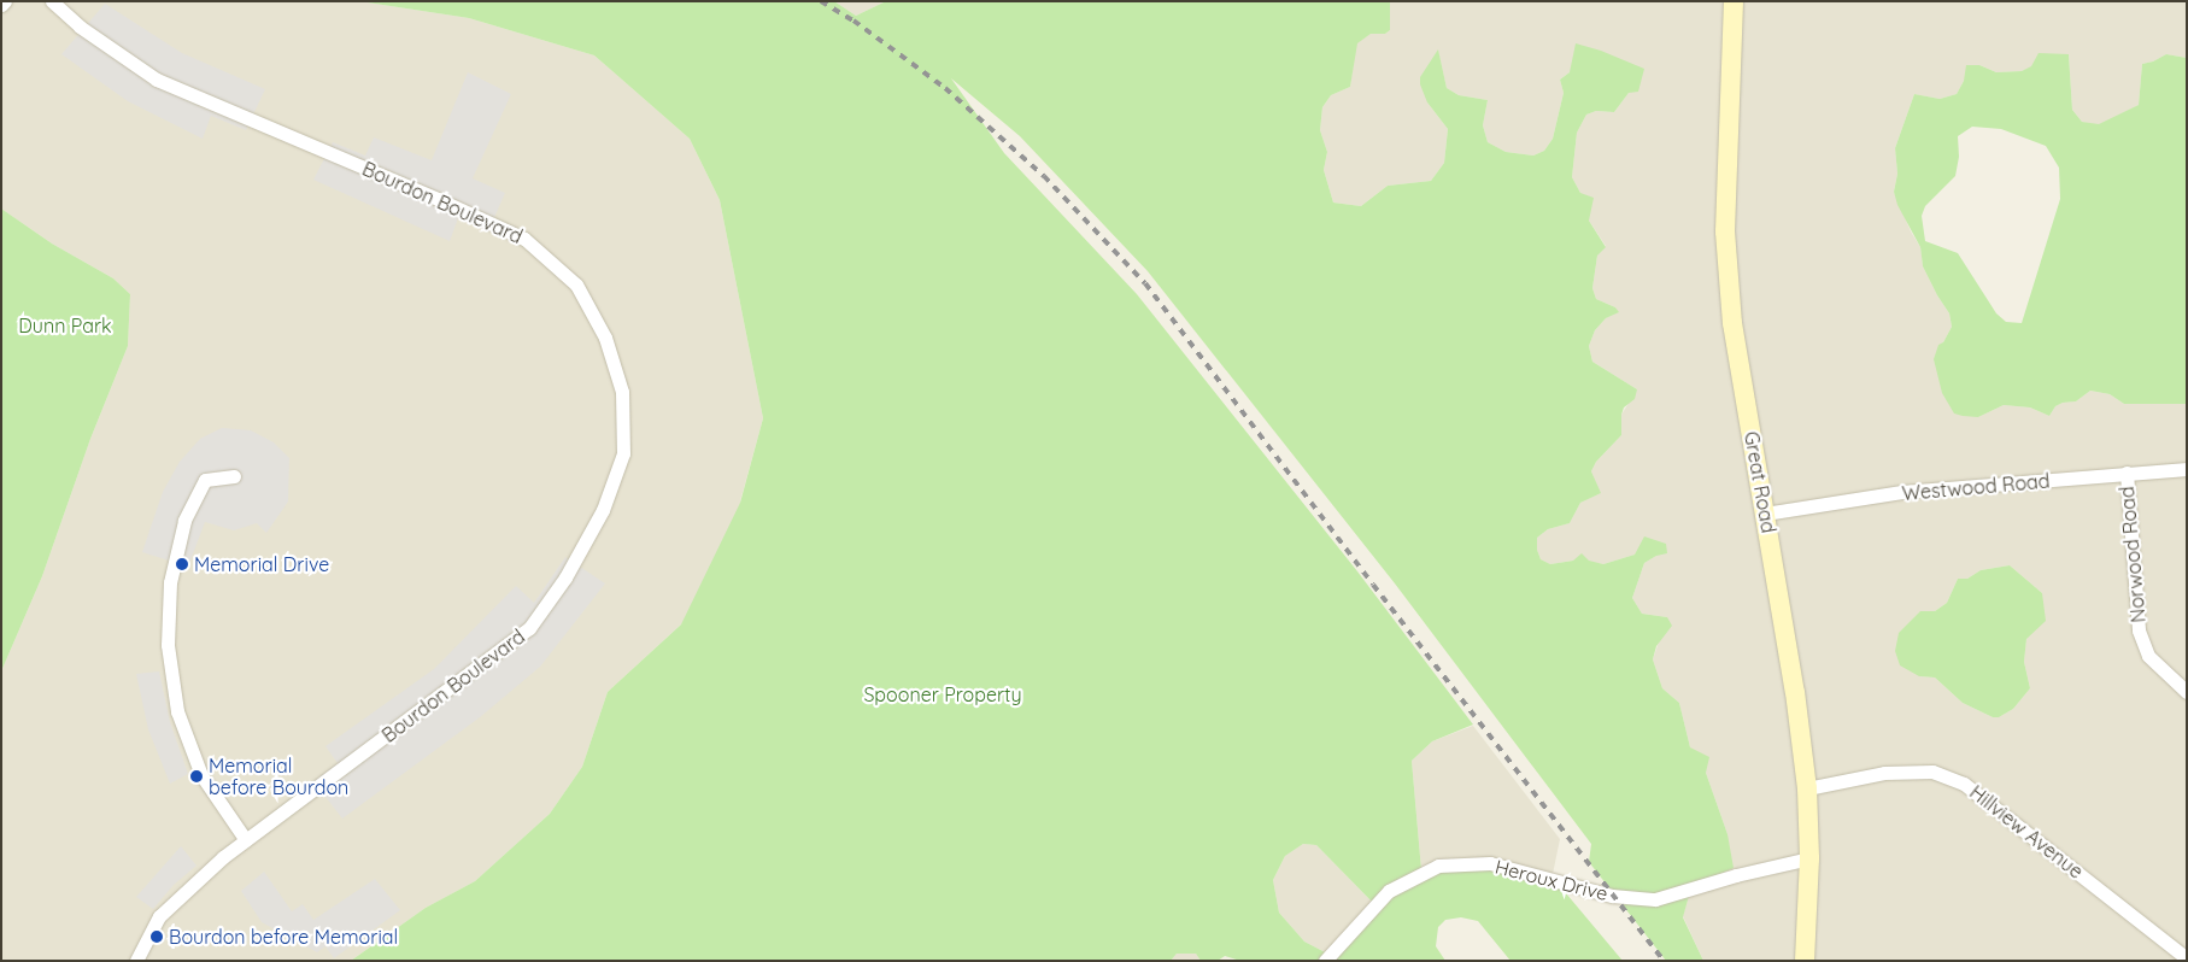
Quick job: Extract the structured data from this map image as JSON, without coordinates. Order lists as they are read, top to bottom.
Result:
{
  "streets": {
    "main road": ["Great Road"],
    "street": [
      "Bourdon Boulevard",
      "Westwood Road",
      "Norwood Road",
      "Hillview Avenue",
      "Heroux Drive"
    ]
  },
  "crossings": [
    ["Great Road", "Westwood Road"],
    ["Great Road", "Hillview Avenue"],
    ["Great Road", "Heroux Drive"],
    ["Westwood Road", "Norwood Road"]
  ],
  "parks": ["Dunn Park", "Spooner Property"],
  "places": ["Memorial Drive", "Memorial before Bourdon", "Bourdon before Memorial"]
}
